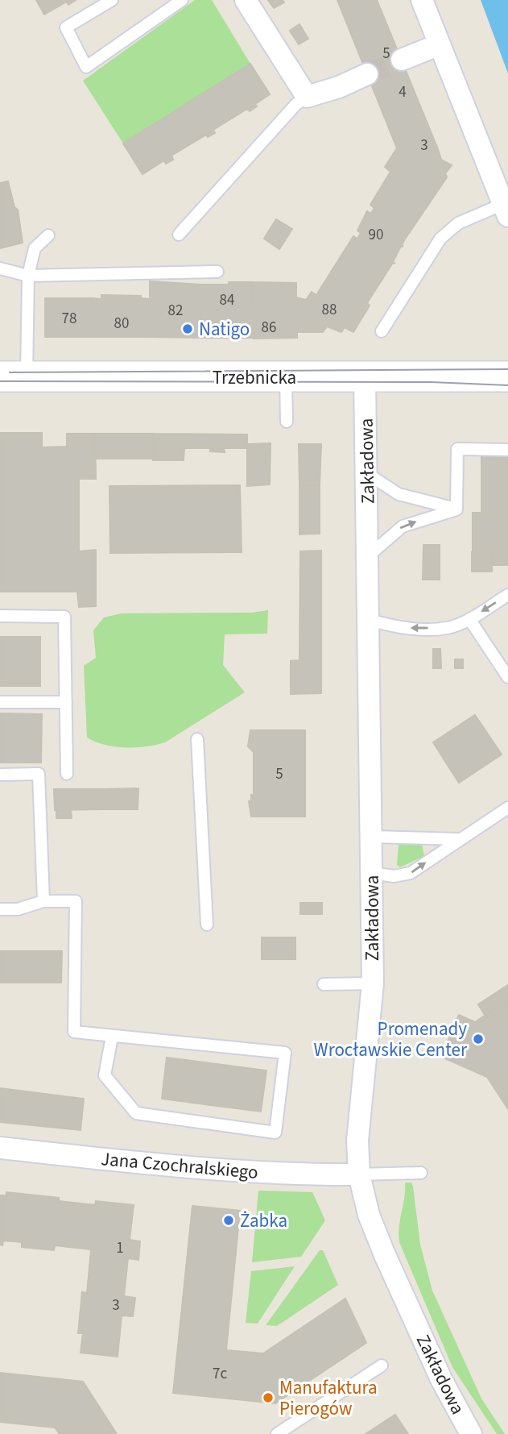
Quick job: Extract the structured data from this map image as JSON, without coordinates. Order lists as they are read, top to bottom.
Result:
{
  "streets": {
    "street": ["Trzebnicka", "Zakładowa", "Jana Czochralskiego"]
  },
  "crossings": [
    ["Trzebnicka", "Zakładowa"],
    ["Zakładowa", "Jana Czochralskiego"]
  ],
  "places": [
    "Natigo",
    "Promenady Wrocławskie Center",
    "Żabka",
    "Manufaktura Pierogów"
  ],
  "house_numbers": [
    "5",
    "4",
    "3",
    "90",
    "84",
    "88",
    "82",
    "78",
    "80",
    "86",
    "5",
    "1",
    "3",
    "7c"
  ]
}
